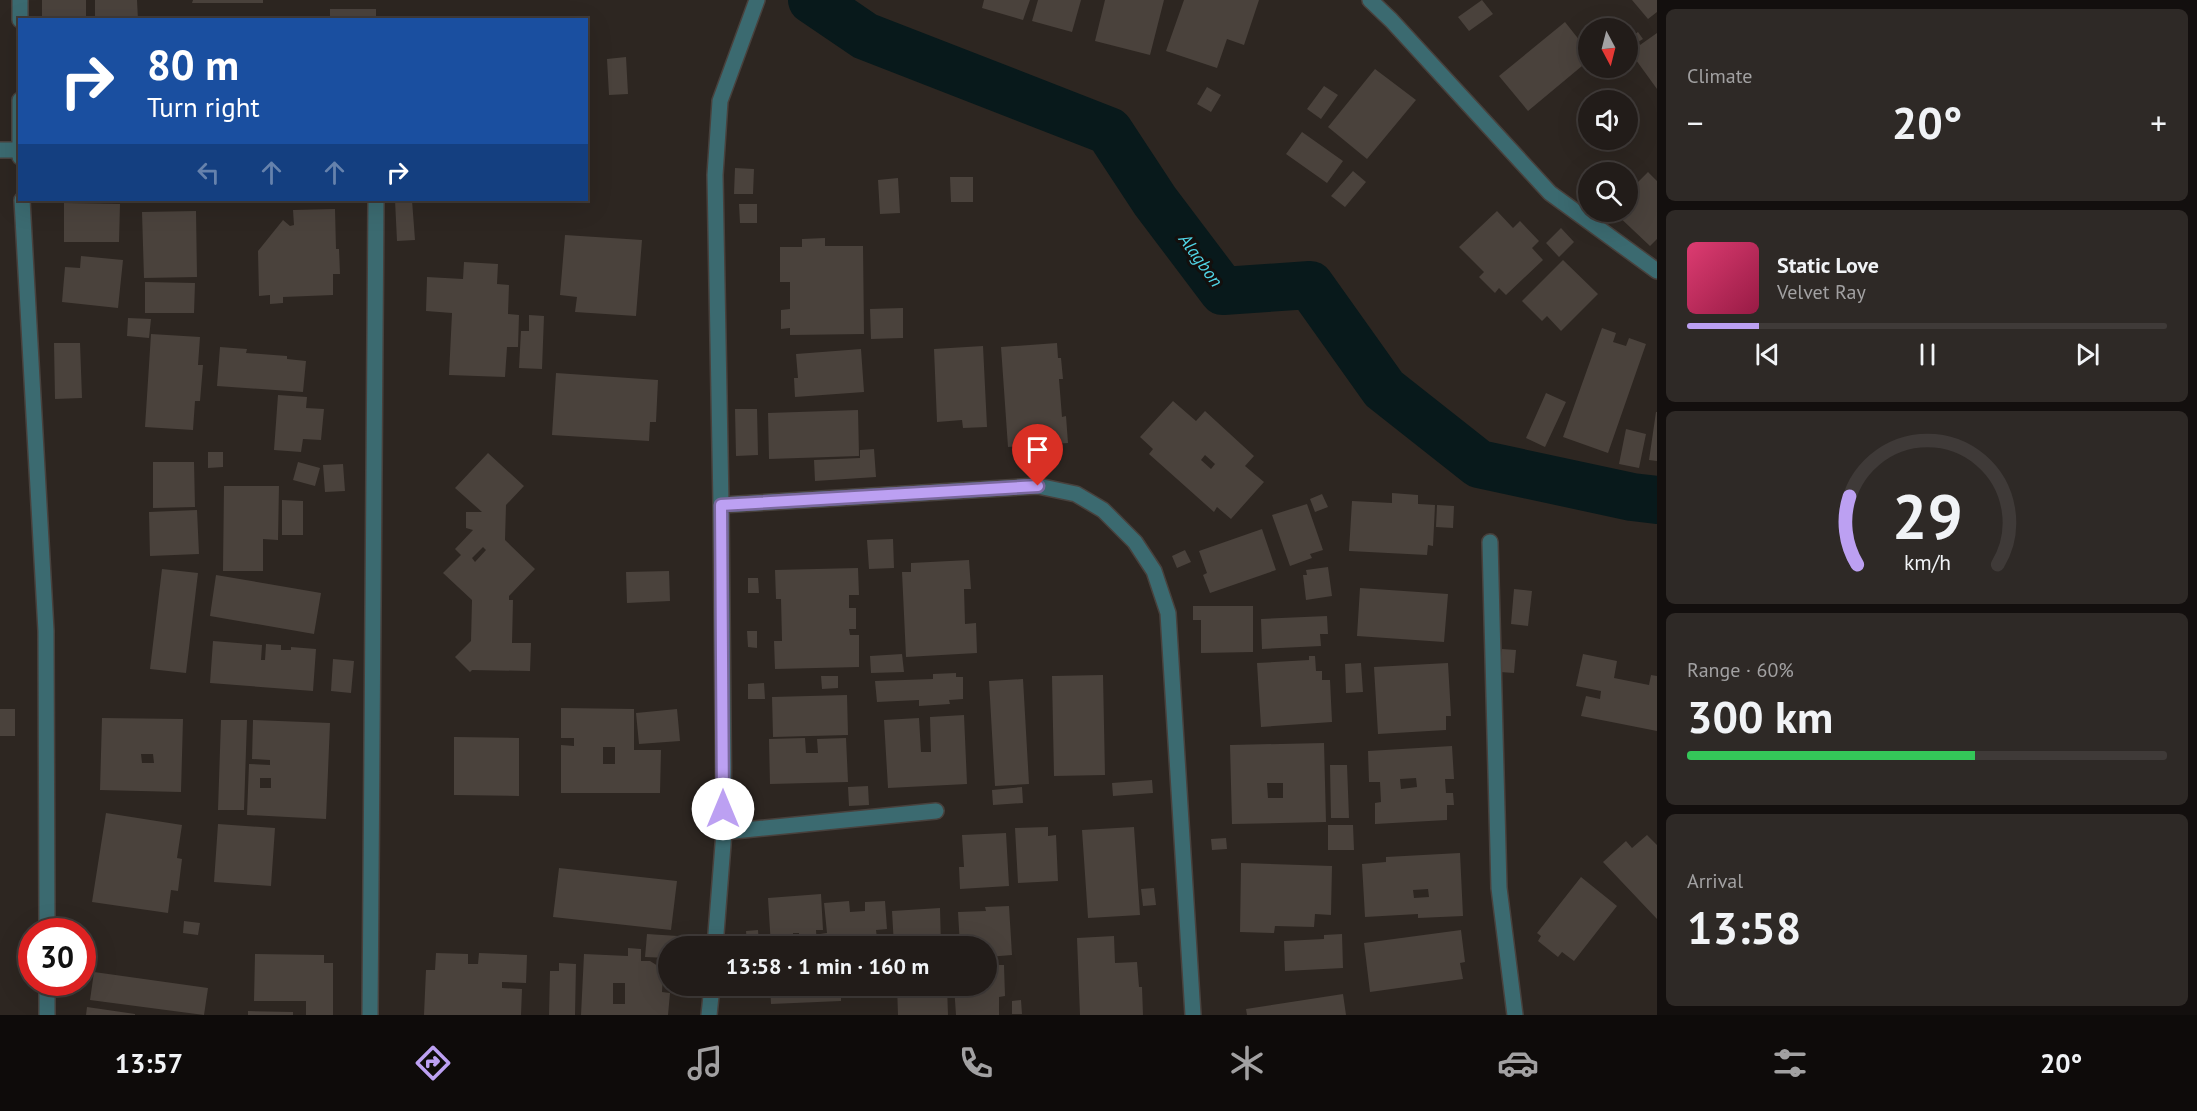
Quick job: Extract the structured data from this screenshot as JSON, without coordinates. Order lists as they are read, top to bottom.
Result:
{
  "water": ["Alagbon"],
  "north": "bottom",
  "page": {
    "tile": [
      "Climate",
      ["Range · 60%", "300 km"],
      ["Arrival", "13:58"]
    ],
    "turn": ["80 m", "Turn right"],
    "heat": ["−", "20°", "+"],
    "song": ["Static Love", "Velvet Ray"],
    "limit": "30",
    "trip": "13:58 · 1 min · 160 m",
    "tabs": ["13:57", "20°"],
    "gauge": ["29", "km/h"]
  }
}
